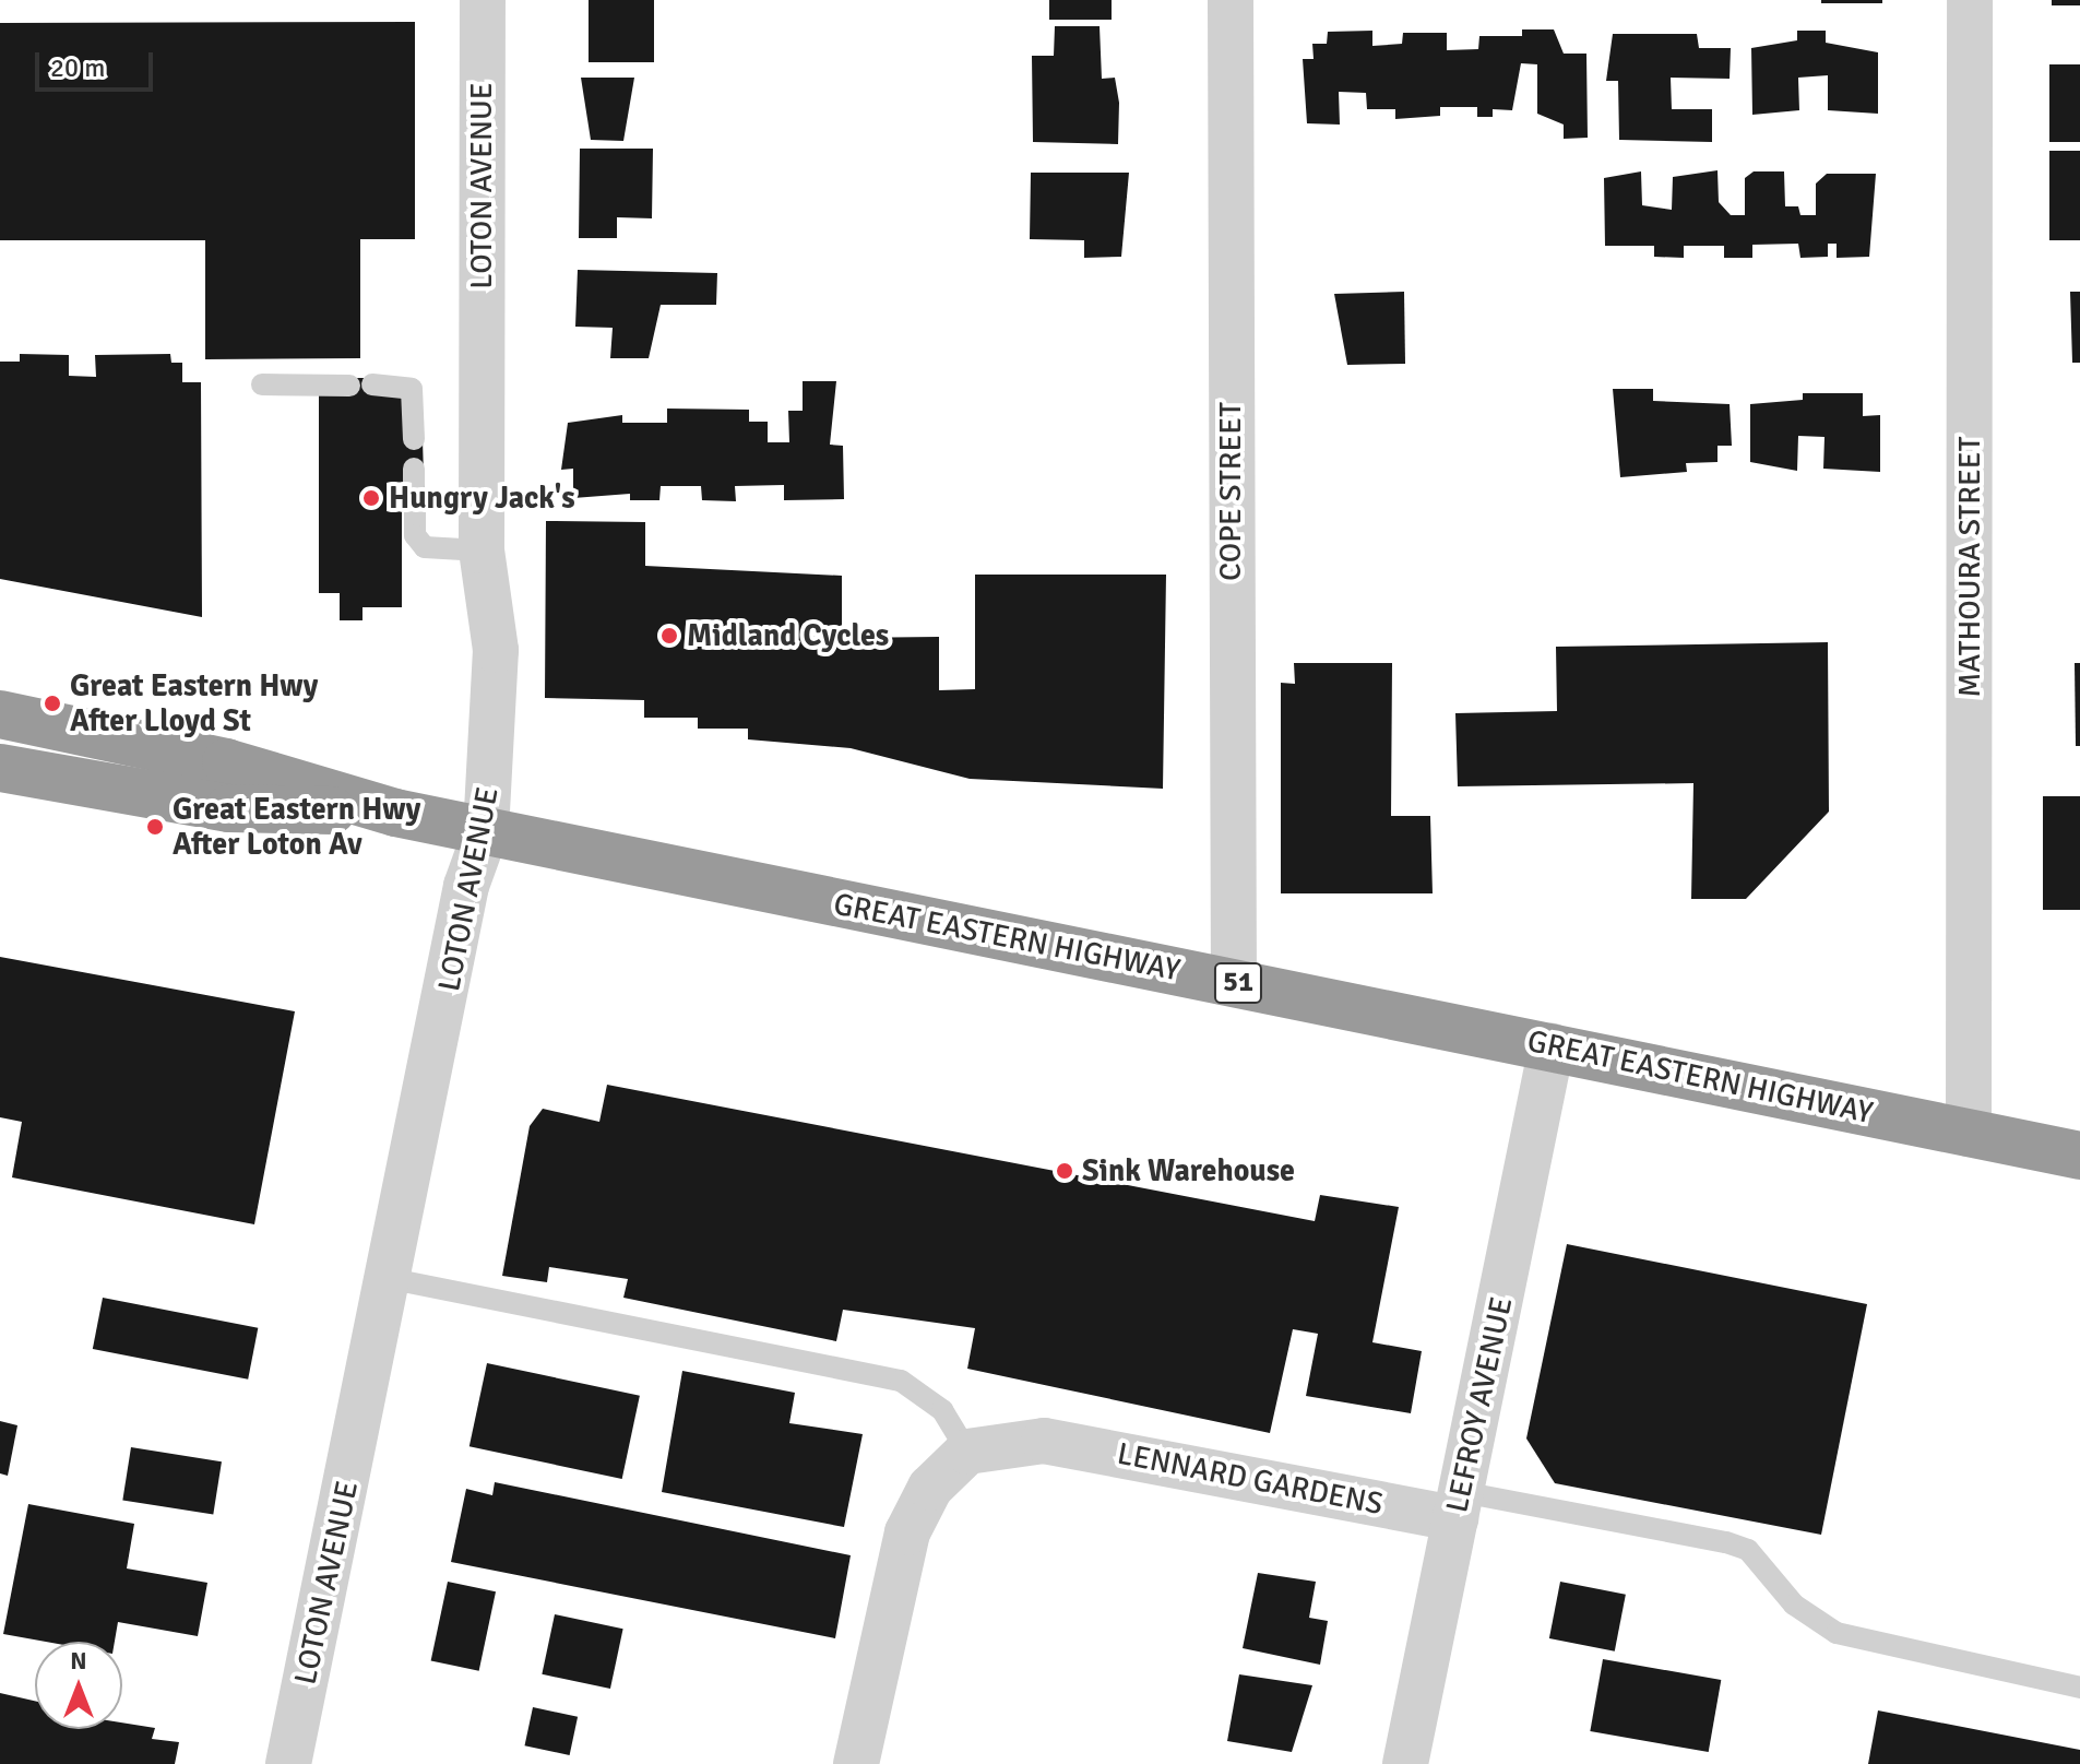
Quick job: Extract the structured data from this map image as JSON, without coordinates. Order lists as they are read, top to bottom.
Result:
{
  "streets": {
    "highway": ["GREAT EASTERN HIGHWAY", "51"],
    "street": [
      "LOTON AVENUE",
      "COPE STREET",
      "MATHOURA STREET",
      "LEFROY AVENUE",
      "LENNARD GARDENS"
    ]
  },
  "crossings": [
    ["LOTON AVENUE", "GREAT EASTERN HIGHWAY"],
    ["COPE STREET", "GREAT EASTERN HIGHWAY"],
    ["MATHOURA STREET", "GREAT EASTERN HIGHWAY"],
    ["GREAT EASTERN HIGHWAY", "LEFROY AVENUE"],
    ["LEFROY AVENUE", "LENNARD GARDENS"]
  ],
  "places": [
    "Hungry Jack's",
    "Midland Cycles",
    "Great Eastern Hwy After Lloyd St",
    "Great Eastern Hwy After Loton Av",
    "Sink Warehouse"
  ],
  "scale_bar": "20 m",
  "north": "top"
}
